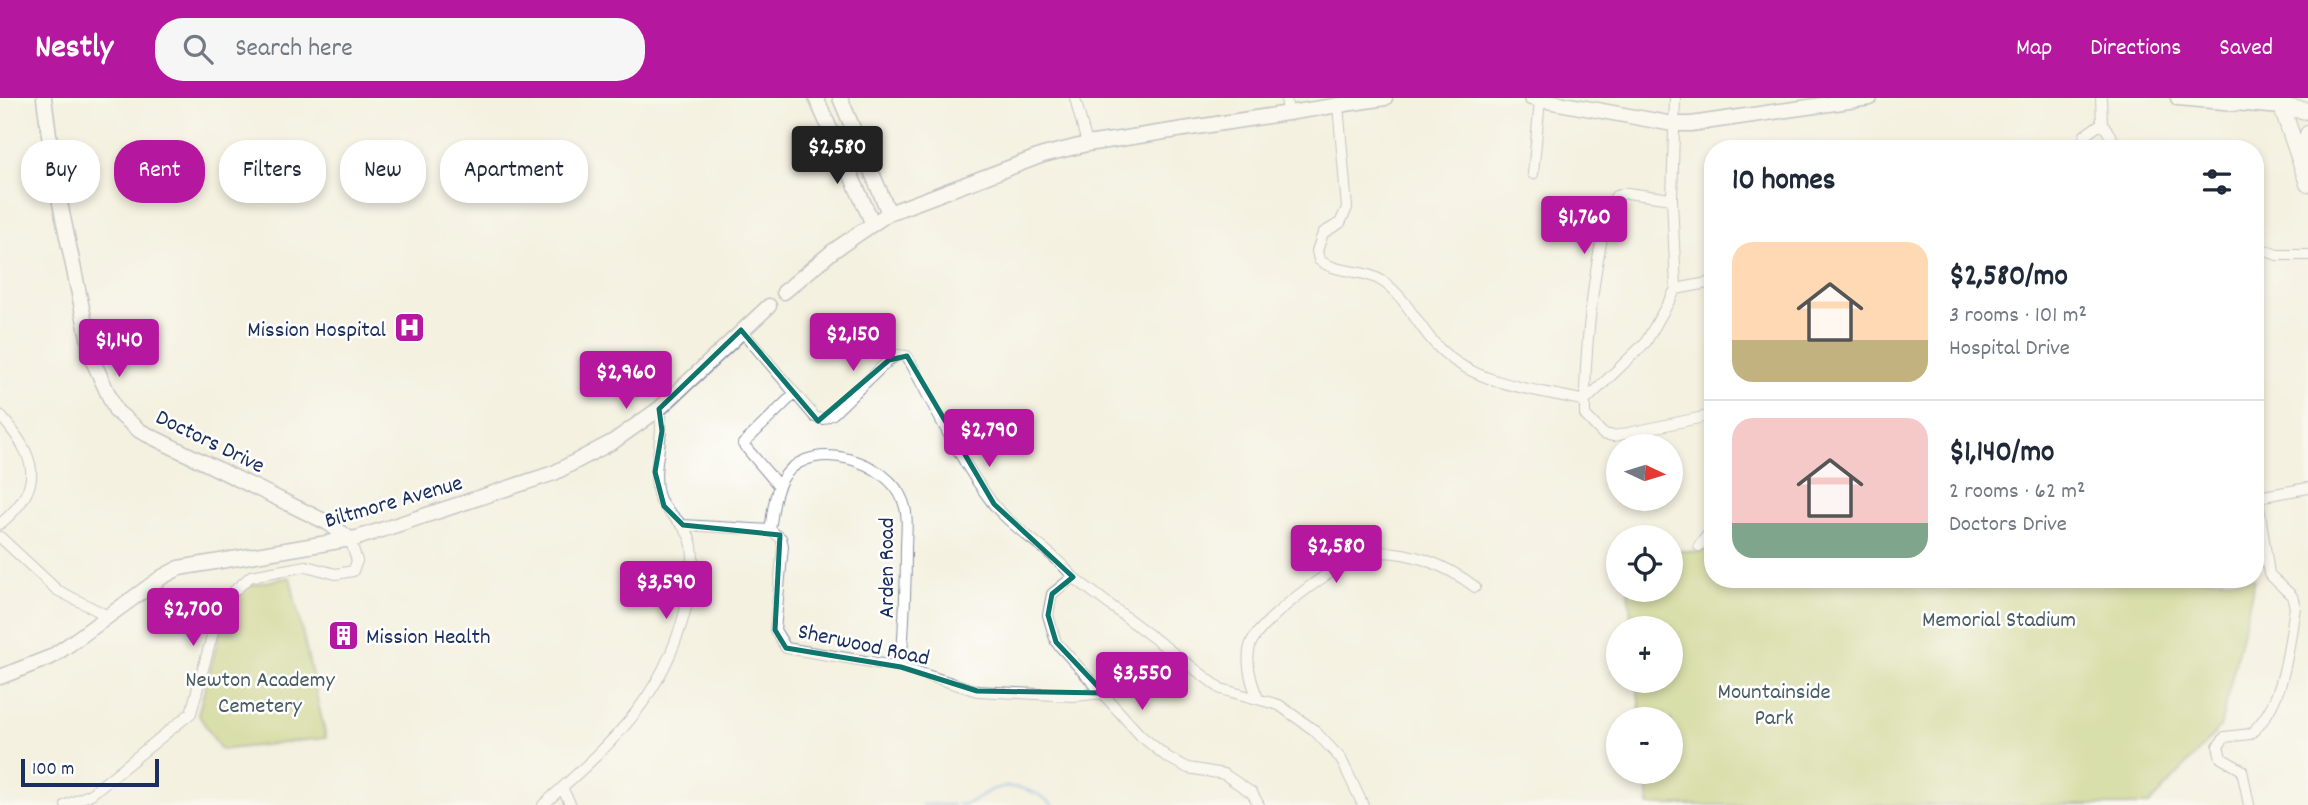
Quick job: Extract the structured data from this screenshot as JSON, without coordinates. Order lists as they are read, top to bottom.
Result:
{
  "streets": {
    "main road": ["Doctors Drive", "Biltmore Avenue"],
    "street": ["Arden Road", "Sherwood Road"]
  },
  "crossings": [
    ["Doctors Drive", "Biltmore Avenue"],
    ["Arden Road", "Sherwood Road"]
  ],
  "parks": ["Memorial Stadium", "Newton Academy Cemetery", "Mountainside Park"],
  "places": {
    "hospital": ["Mission Hospital"],
    "building": ["Mission Health"]
  },
  "scale_bar": "100 m",
  "north": "right",
  "page": {
    "header": "Nestly",
    "search": "Search here",
    "nav": ["Map", "Directions", "Saved"],
    "price": [
      "$2,580",
      "$1,760",
      "$2,150",
      "$1,140",
      "$2,960",
      "$2,790",
      "$2,580",
      "$3,590",
      "$2,700",
      "$3,550"
    ],
    "chip": [
      "Buy",
      "Rent",
      "Filters",
      "New",
      "Apartment"
    ],
    "heading": "10 homes",
    "list": [
      {
        "name": "$2,580/mo",
        "note": "3 rooms · 101 m² · Hospital Drive"
      },
      {
        "name": "$1,140/mo",
        "note": "2 rooms · 62 m² · Doctors Drive"
      }
    ],
    "map_buttons": ["+", "−"],
    "scale": "100 m"
  }
}
